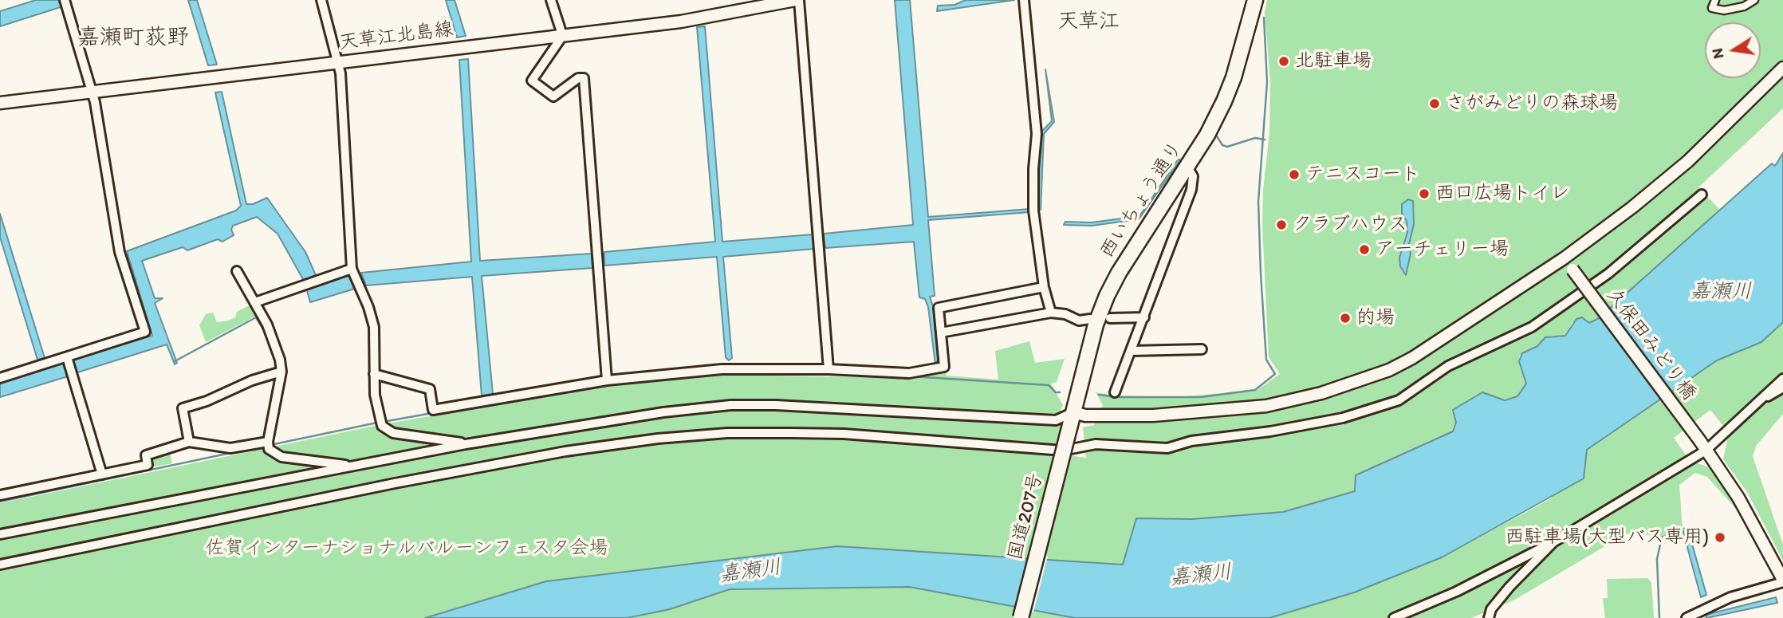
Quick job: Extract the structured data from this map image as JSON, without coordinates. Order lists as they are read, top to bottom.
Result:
{
  "streets": {
    "highway": ["西いちょう通り", "国道207号"],
    "street": ["天草江北島線", "久保田みどり橋"]
  },
  "crossings": [
    ["西いちょう通り", "国道207号"]
  ],
  "districts": ["天草江", "嘉瀬町荻野"],
  "water": ["嘉瀬川"],
  "parks": ["佐賀インターナショナルバルーンフェスタ会場"],
  "places": [
    "北駐車場",
    "さがみどりの森球場",
    "テニスコート",
    "西口広場トイレ",
    "クラブハウス",
    "アーチェリー場",
    "的場",
    "西駐車場(大型バス専用)"
  ],
  "north": "left"
}
